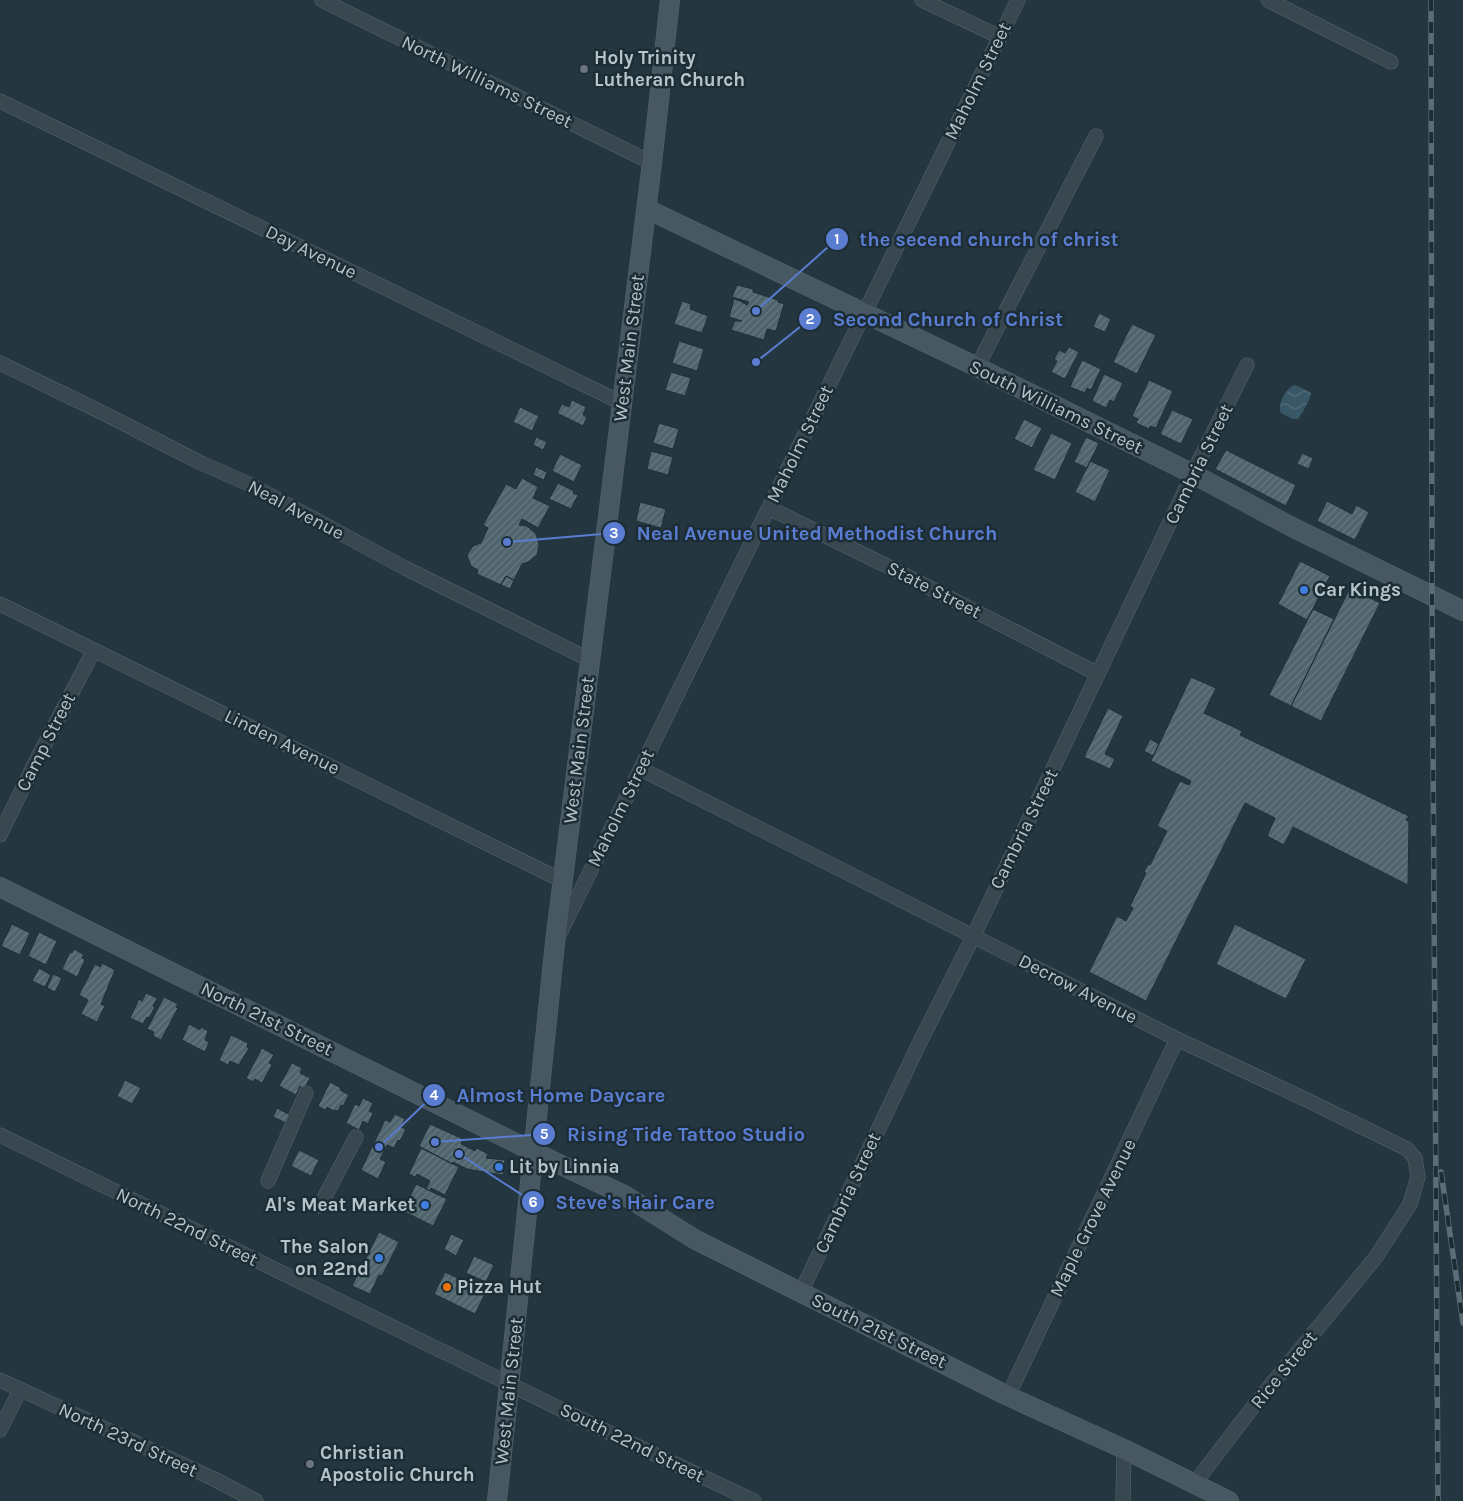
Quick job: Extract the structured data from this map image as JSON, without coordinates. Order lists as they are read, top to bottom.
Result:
{
  "streets": {
    "main road": [
      "West Main Street",
      "South Williams Street",
      "North 21st Street",
      "South 21st Street"
    ],
    "street": [
      "Maholm Street",
      "North Williams Street",
      "Day Avenue",
      "Cambria Street",
      "Neal Avenue",
      "State Street",
      "Camp Street",
      "Linden Avenue",
      "Decrow Avenue",
      "Maple Grove Avenue",
      "North 22nd Street",
      "Rice Street",
      "North 23rd Street",
      "South 22nd Street"
    ]
  },
  "crossings": [
    ["Maholm Street", "West Main Street"],
    ["Maholm Street", "South Williams Street"],
    ["Maholm Street", "State Street"],
    ["Maholm Street", "Decrow Avenue"],
    ["North Williams Street", "West Main Street"],
    ["Day Avenue", "West Main Street"],
    ["West Main Street", "South Williams Street"],
    ["West Main Street", "Neal Avenue"],
    ["West Main Street", "Linden Avenue"],
    ["West Main Street", "North 21st Street"],
    ["West Main Street", "North 22nd Street"],
    ["West Main Street", "South 21st Street"],
    ["West Main Street", "South 22nd Street"],
    ["South Williams Street", "Cambria Street"],
    ["Cambria Street", "State Street"],
    ["Cambria Street", "Decrow Avenue"],
    ["Cambria Street", "South 21st Street"],
    ["Camp Street", "Linden Avenue"],
    ["Decrow Avenue", "Maple Grove Avenue"],
    ["Decrow Avenue", "Rice Street"],
    ["North 21st Street", "South 21st Street"],
    ["Maple Grove Avenue", "South 21st Street"],
    ["North 22nd Street", "South 22nd Street"],
    ["South 21st Street", "Rice Street"]
  ],
  "places": [
    "Holy Trinity Lutheran Church",
    "the secend church of christ",
    "Second Church of Christ",
    "Neal Avenue United Methodist Church",
    "Car Kings",
    "Rising Tide Tattoo Studio",
    "Almost Home Daycare",
    "Steve's Hair Care",
    "Lit by Linnia",
    "Al's Meat Market",
    "The Salon on 22nd",
    "Pizza Hut",
    "Christian Apostolic Church"
  ]
}
